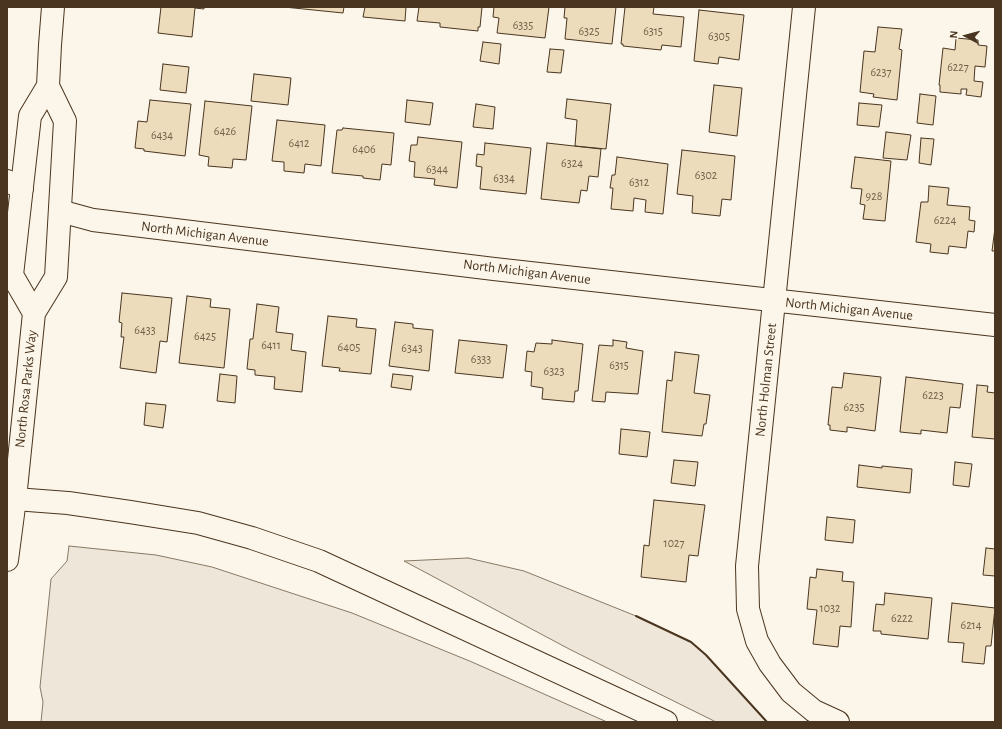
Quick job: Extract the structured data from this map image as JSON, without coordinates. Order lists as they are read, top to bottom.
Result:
{
  "streets": {
    "main road": ["North Michigan Avenue", "North Holman Street", "North Rosa Parks Way"]
  },
  "crossings": [
    ["North Michigan Avenue", "North Holman Street"],
    ["North Michigan Avenue", "North Rosa Parks Way"]
  ],
  "house_numbers": [
    "6335",
    "6325",
    "6315",
    "6305",
    "6227",
    "6237",
    "6426",
    "6434",
    "6412",
    "6406",
    "6324",
    "6344",
    "6302",
    "6334",
    "6312",
    "928",
    "6224",
    "6433",
    "6425",
    "6411",
    "6405",
    "6343",
    "6333",
    "6315",
    "6323",
    "6223",
    "6235",
    "1027",
    "1032",
    "6222",
    "6214"
  ],
  "north": "left"
}
